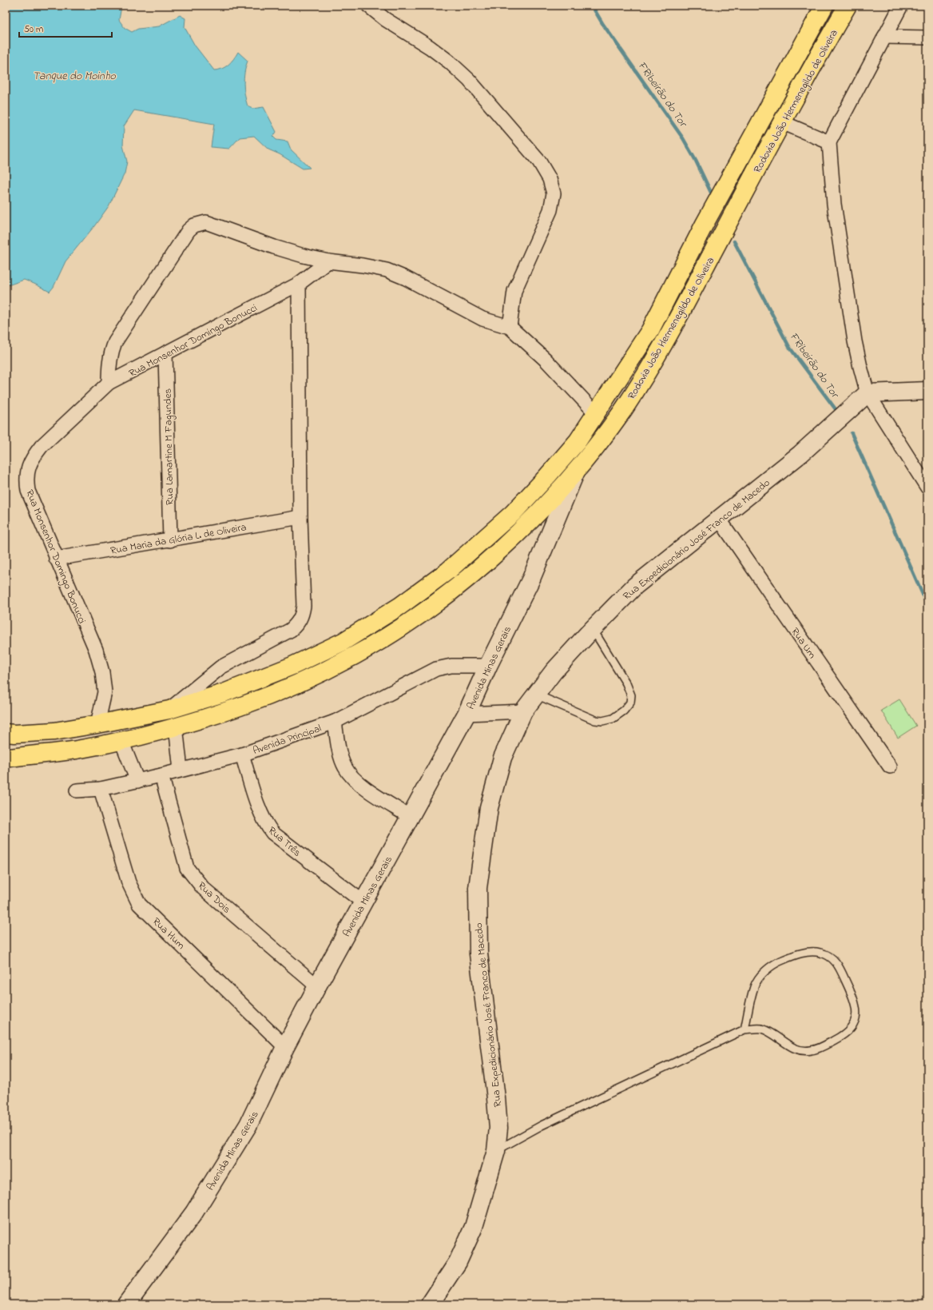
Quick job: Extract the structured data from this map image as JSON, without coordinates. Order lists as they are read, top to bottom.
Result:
{
  "streets": {
    "main road": ["Rodovia João Hermenegildo de Oliveira"],
    "street": [
      "Rua Monsenhor Domingo Bonucci",
      "Rua Lamartine M Fagundes",
      "Rua Maria da Glória L. de Oliveira",
      "Rua Expedicionário José Franco de Macedo",
      "Rua Um",
      "Avenida Minas Gerais",
      "Avenida Principal",
      "Rua Três",
      "Rua Dois",
      "Rua Hum"
    ]
  },
  "crossings": [
    ["Rodovia João Hermenegildo de Oliveira", "Rua Monsenhor Domingo Bonucci"],
    ["Rodovia João Hermenegildo de Oliveira", "Avenida Minas Gerais"],
    ["Rua Monsenhor Domingo Bonucci", "Rua Lamartine M Fagundes"],
    ["Rua Monsenhor Domingo Bonucci", "Rua Maria da Glória L. de Oliveira"],
    ["Rua Lamartine M Fagundes", "Rua Maria da Glória L. de Oliveira"],
    ["Rua Expedicionário José Franco de Macedo", "Rua Um"],
    ["Avenida Minas Gerais", "Avenida Principal"],
    ["Avenida Minas Gerais", "Rua Três"],
    ["Avenida Minas Gerais", "Rua Dois"],
    ["Avenida Minas Gerais", "Rua Hum"],
    ["Avenida Principal", "Rua Três"],
    ["Avenida Principal", "Rua Dois"],
    ["Avenida Principal", "Rua Hum"]
  ],
  "water": ["Tanque do Moinho", "FRibeirão do Tor"],
  "scale_bar": "50 m"
}
